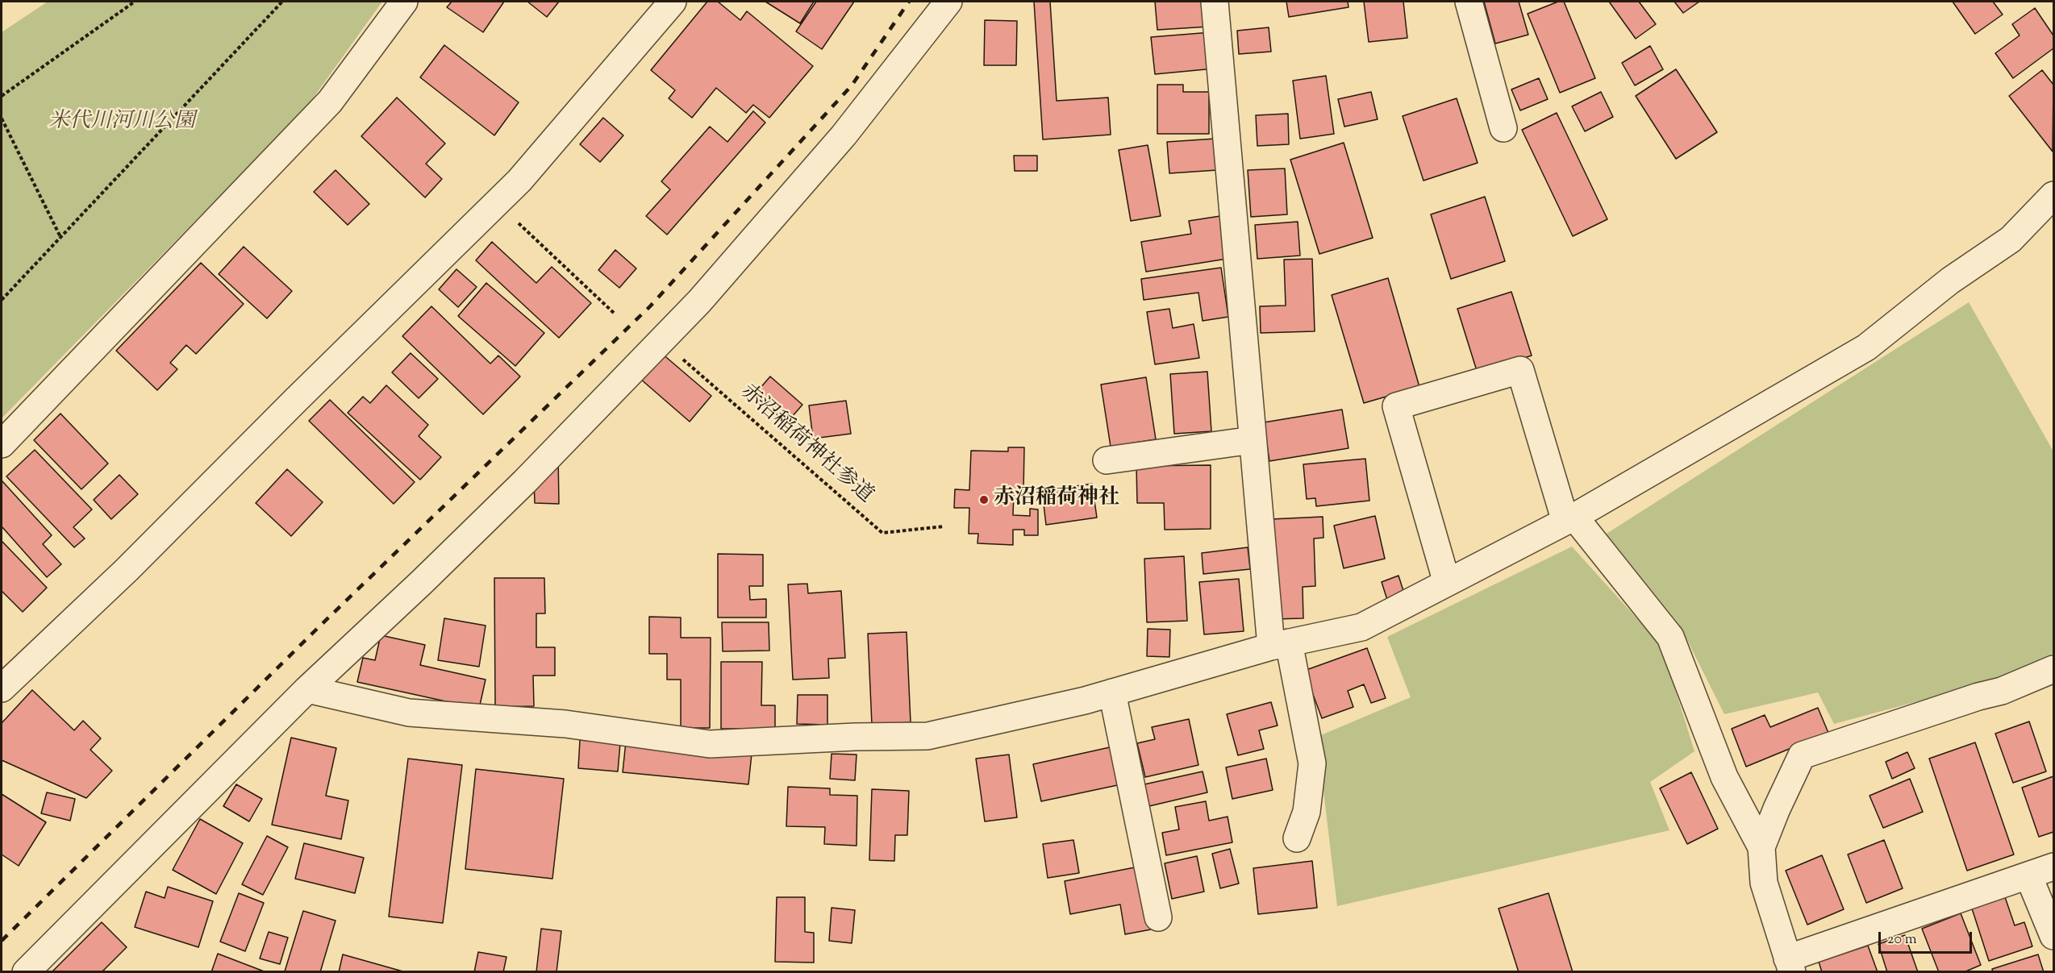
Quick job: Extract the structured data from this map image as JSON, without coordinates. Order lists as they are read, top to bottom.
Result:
{
  "streets": {
    "path": ["赤沼稲荷神社参道"]
  },
  "parks": ["米代川河川公園"],
  "places": ["赤沼稲荷神社"],
  "scale_bar": "20 m"
}
